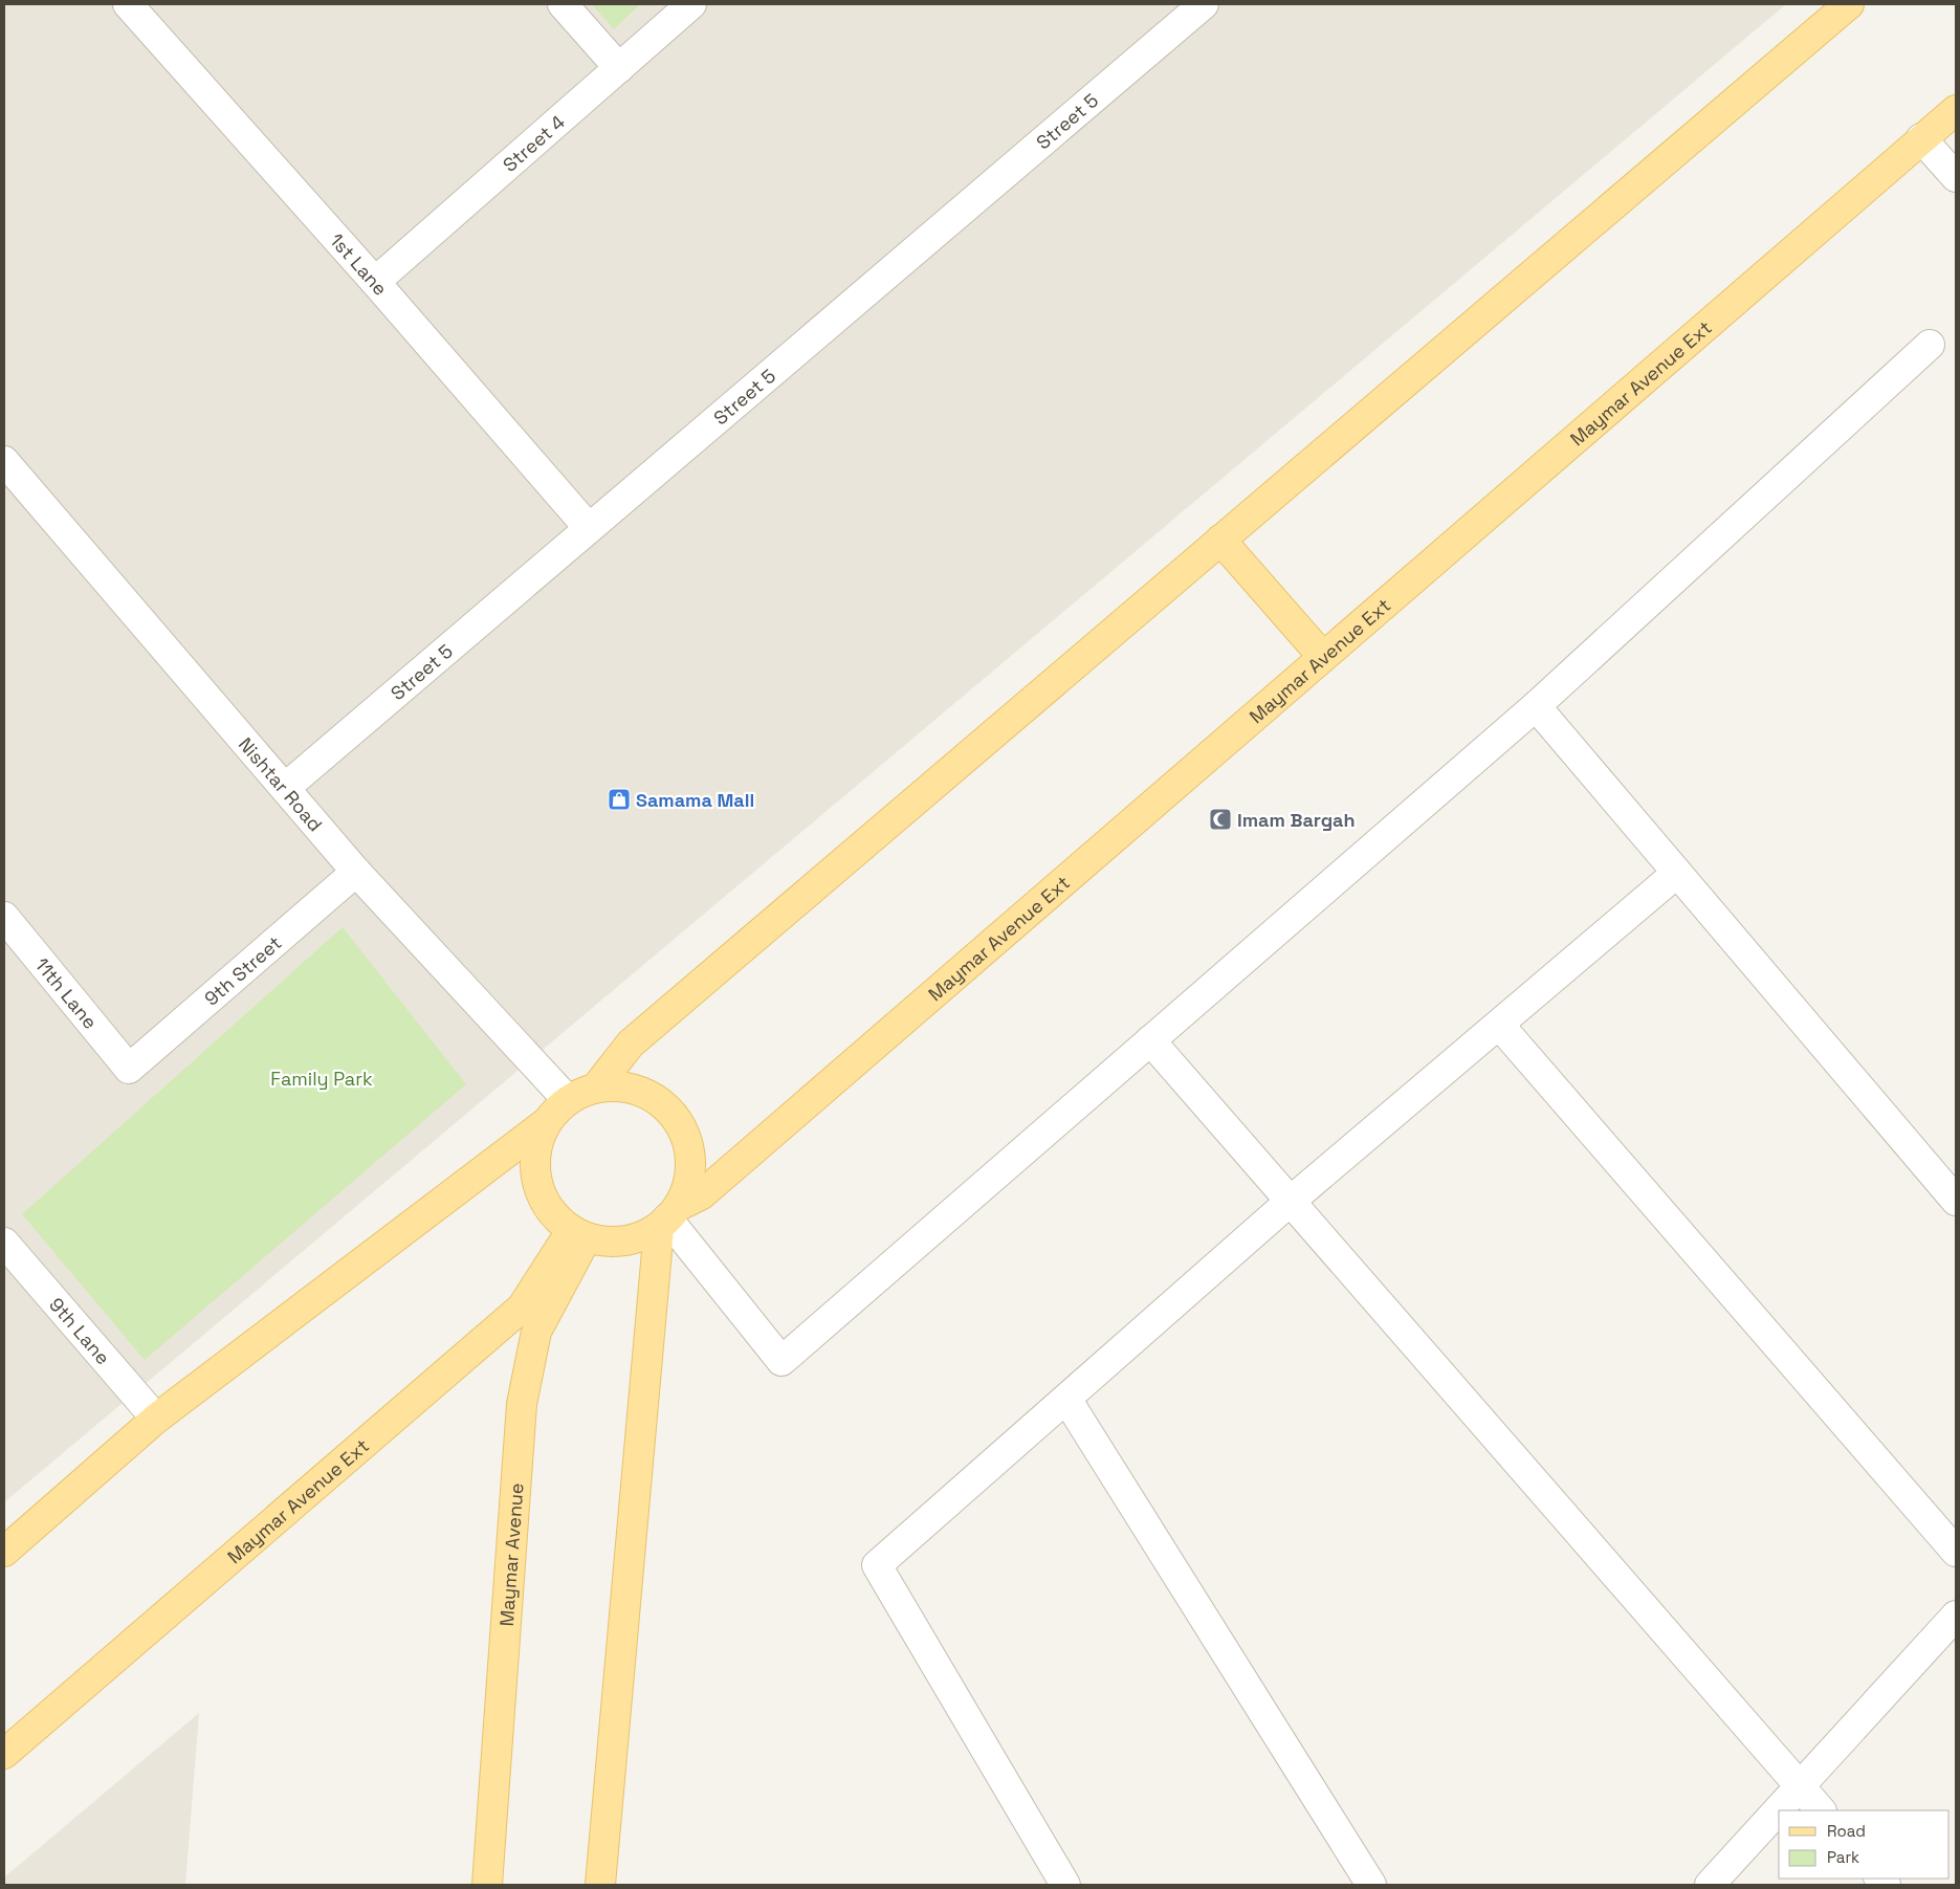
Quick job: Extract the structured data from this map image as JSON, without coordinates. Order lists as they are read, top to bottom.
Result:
{
  "streets": {
    "main road": ["Maymar Avenue Ext", "Maymar Avenue"],
    "street": [
      "Street 5",
      "Street 4",
      "1st Lane",
      "Nishtar Road",
      "9th Street",
      "11th Lane",
      "9th Lane"
    ]
  },
  "crossings": [
    ["Street 5", "1st Lane"],
    ["Street 5", "Nishtar Road"],
    ["Street 4", "1st Lane"],
    ["Maymar Avenue Ext", "Nishtar Road"],
    ["Maymar Avenue Ext", "Maymar Avenue"],
    ["Nishtar Road", "9th Street"],
    ["Nishtar Road", "Maymar Avenue"],
    ["9th Street", "11th Lane"]
  ],
  "parks": ["Family Park"],
  "places": {
    "shop": ["Samama Mall"],
    "mosque": ["Imam Bargah"]
  },
  "legend": ["Road", "Park"]
}
